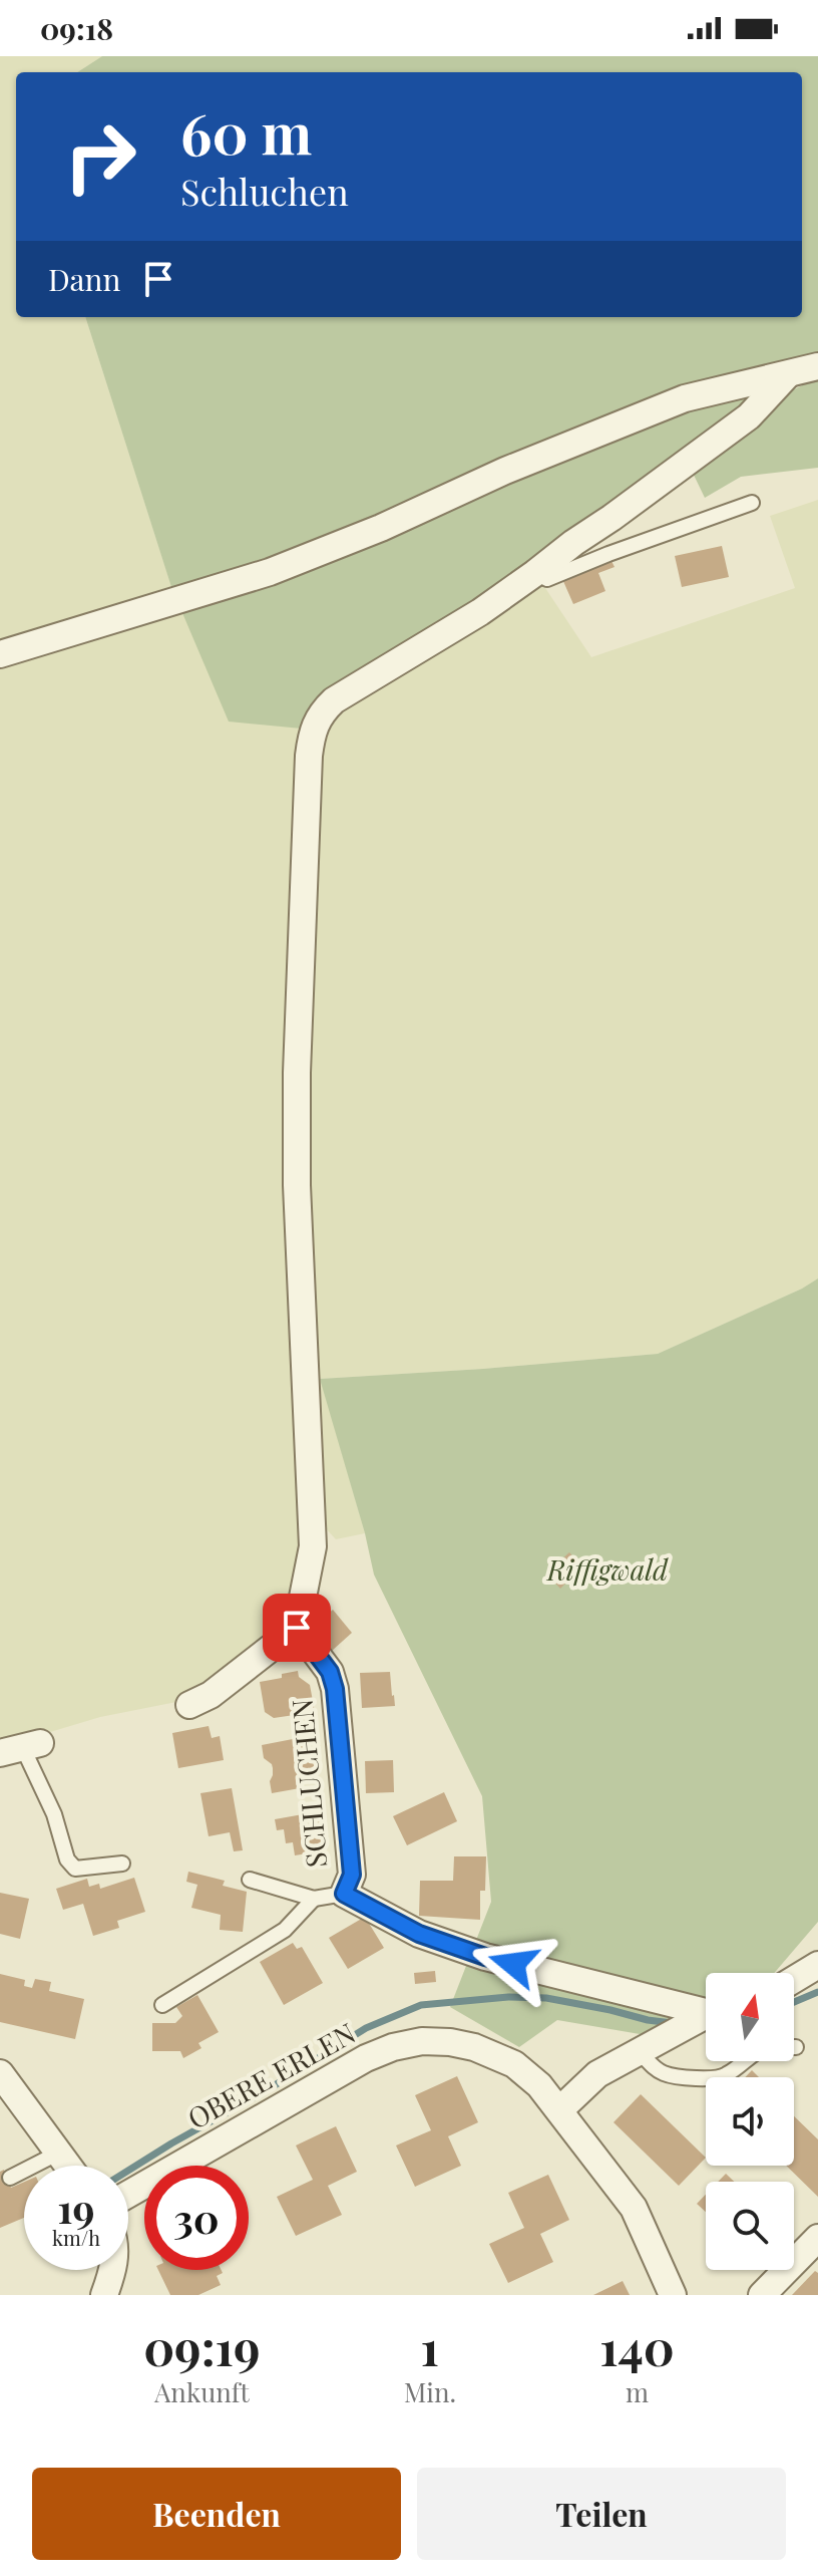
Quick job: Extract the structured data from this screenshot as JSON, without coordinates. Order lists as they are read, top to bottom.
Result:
{
  "streets": {
    "street": ["SCHLUCHEN", "OBERE ERLEN"]
  },
  "parks": ["Riffigwald"],
  "north": "top",
  "page": {
    "status": "09:18",
    "turn": ["60 m", "Schluchen"],
    "then": "Dann",
    "speed": "19 km/h",
    "limit": "30",
    "eta": [
      "09:19",
      "Ankunft",
      "1",
      "Min.",
      "140",
      "m"
    ],
    "buttons": ["Beenden", "Teilen"]
  }
}
